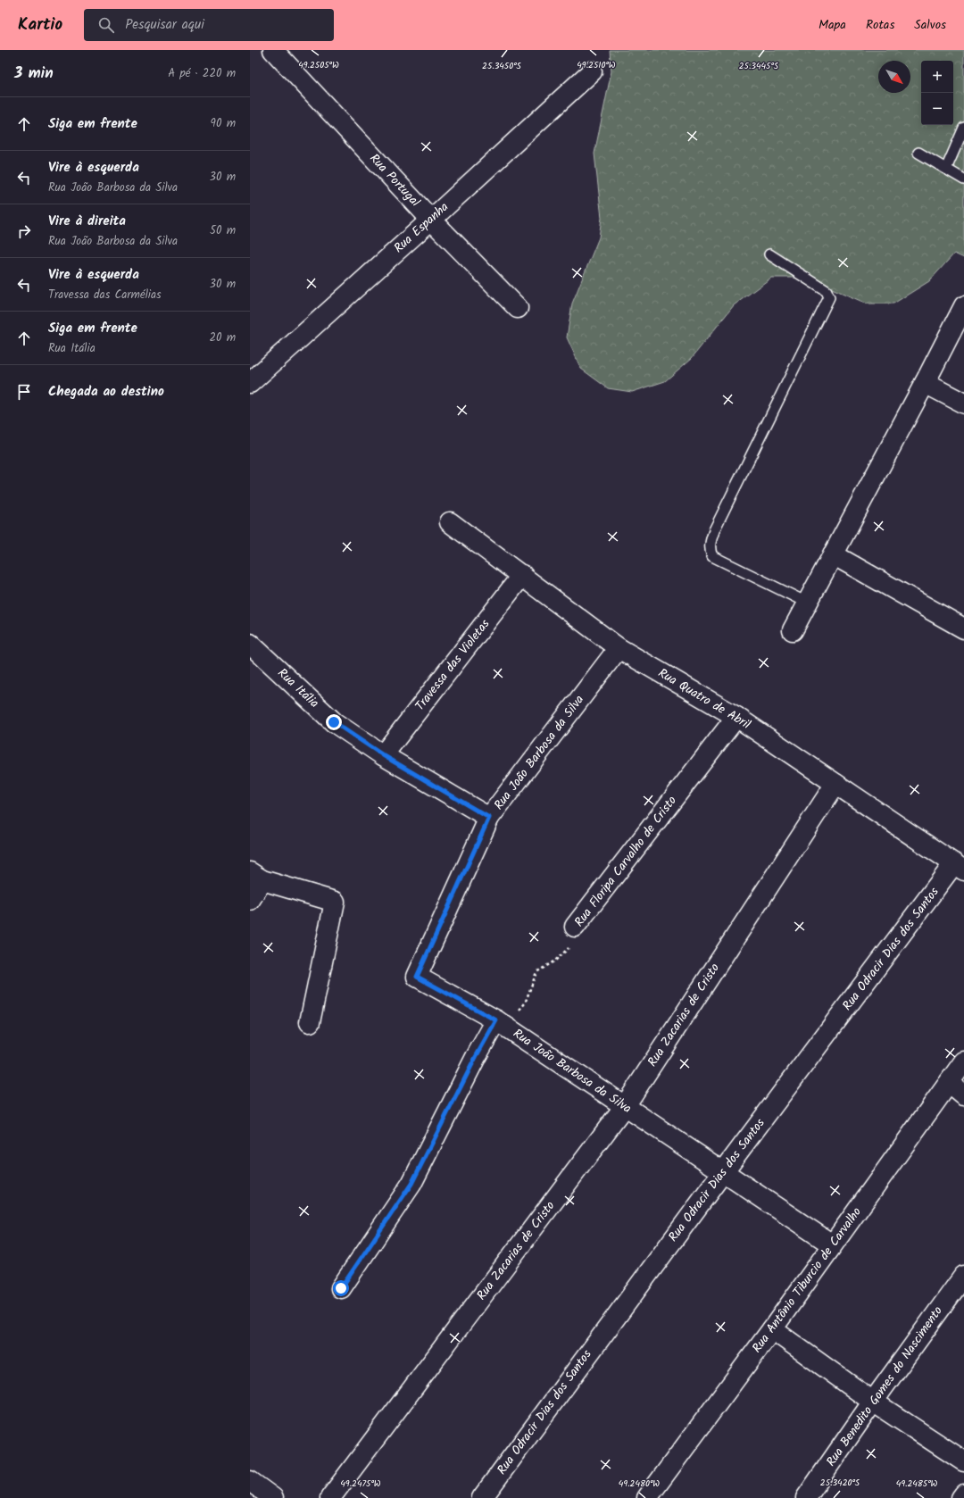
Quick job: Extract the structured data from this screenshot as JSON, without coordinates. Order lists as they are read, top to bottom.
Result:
{
  "streets": {
    "street": [
      "Rua Portugal",
      "Rua Espanha",
      "Travessa das Violetas",
      "Rua Itália",
      "Rua Quatro de Abril",
      "Rua João Barbosa da Silva",
      "Rua Floripa Carvalho de Cristo",
      "Rua Odracir Dias dos Santos",
      "Rua Zacarias de Cristo",
      "Rua Antônio Tiburcio de Carvalho",
      "Rua Benedito Gomes do Nascimento"
    ]
  },
  "crossings": [
    ["Rua Portugal", "Rua Espanha"],
    ["Travessa das Violetas", "Rua Itália"],
    ["Travessa das Violetas", "Rua Quatro de Abril"],
    ["Rua Itália", "Rua João Barbosa da Silva"],
    ["Rua Quatro de Abril", "Rua João Barbosa da Silva"],
    ["Rua Quatro de Abril", "Rua Floripa Carvalho de Cristo"],
    ["Rua Quatro de Abril", "Rua Odracir Dias dos Santos"],
    ["Rua Quatro de Abril", "Rua Zacarias de Cristo"],
    ["Rua João Barbosa da Silva", "Rua Floripa Carvalho de Cristo"],
    ["Rua João Barbosa da Silva", "Rua Odracir Dias dos Santos"],
    ["Rua João Barbosa da Silva", "Rua Zacarias de Cristo"],
    ["Rua João Barbosa da Silva", "Rua Antônio Tiburcio de Carvalho"]
  ],
  "north": "bottom right",
  "page": {
    "header": "Kartio",
    "search": "Pesquisar aqui",
    "nav": ["Mapa", "Rotas", "Salvos"],
    "heading": ["3 min", "A pé · 220 m"],
    "map_buttons": ["+", "−"],
    "list": [
      ["Siga em frente", "90 m"],
      ["Vire à esquerda", "Rua João Barbosa da Silva", "30 m"],
      ["Vire à direita", "Rua João Barbosa da Silva", "50 m"],
      ["Vire à esquerda", "Travessa das Carmélias", "30 m"],
      ["Siga em frente", "Rua Itália", "20 m"],
      "Chegada ao destino"
    ]
  },
  "coordinates": [
    "49.2505°W",
    "49.2510°W",
    "25.3450°S",
    "25.3445°S",
    "25.3420°S",
    "49.2475°W",
    "49.2480°W",
    "49.2485°W"
  ]
}
